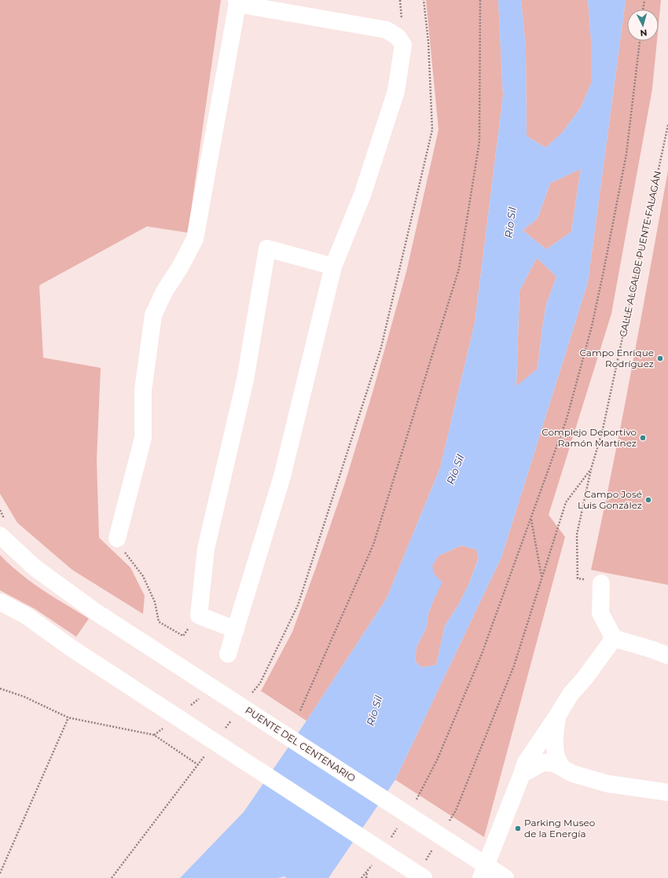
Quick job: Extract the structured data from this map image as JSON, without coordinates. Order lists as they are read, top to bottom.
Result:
{
  "streets": {
    "street": ["PUENTE DEL CENTENARIO"],
    "path": ["CALLE ALCALDE PUENTE FALAGÁN"]
  },
  "water": ["Río Sil"],
  "places": [
    "Campo Enrique Rodríguez",
    "Complejo Deportivo Ramón Martínez",
    "Campo José Luis González",
    "Parking Museo de la Energía"
  ],
  "north": "bottom"
}
